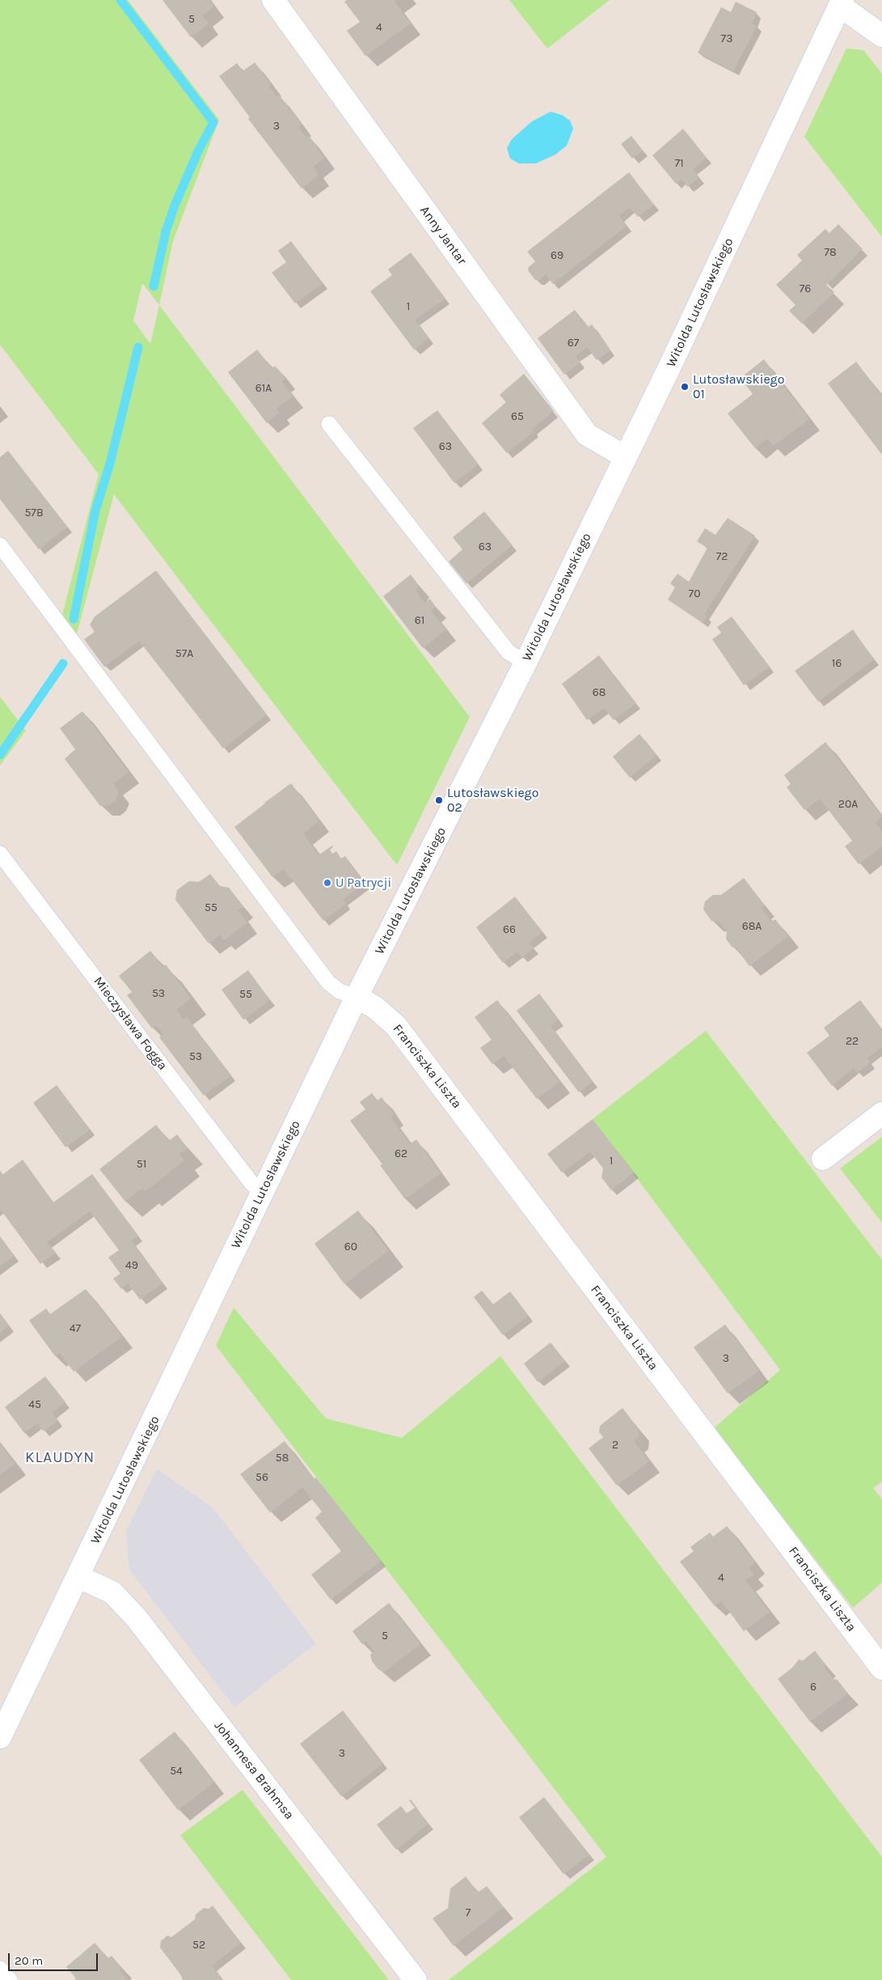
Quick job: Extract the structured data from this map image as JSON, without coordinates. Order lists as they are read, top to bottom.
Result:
{
  "streets": {
    "street": [
      "Anny Jantar",
      "Witolda Lutosławskiego",
      "Franciszka Liszta",
      "Johannesa Brahmsa"
    ],
    "lane": ["Mieczysława Fogga"]
  },
  "crossings": [
    ["Anny Jantar", "Witolda Lutosławskiego"],
    ["Witolda Lutosławskiego", "Mieczysława Fogga"],
    ["Witolda Lutosławskiego", "Franciszka Liszta"],
    ["Witolda Lutosławskiego", "Johannesa Brahmsa"]
  ],
  "districts": ["KLAUDYN"],
  "places": ["Lutosławskiego 01", "Lutosławskiego 02", "U Patrycji"],
  "house_numbers": [
    "5",
    "4",
    "73",
    "3",
    "71",
    "78",
    "69",
    "76",
    "1",
    "67",
    "61A",
    "65",
    "63",
    "57B",
    "63",
    "72",
    "70",
    "61",
    "57A",
    "16",
    "68",
    "20A",
    "55",
    "68A",
    "66",
    "53",
    "55",
    "22",
    "53",
    "62",
    "1",
    "51",
    "60",
    "49",
    "47",
    "3",
    "45",
    "2",
    "58",
    "56",
    "4",
    "5",
    "6",
    "3",
    "54",
    "7",
    "52"
  ],
  "scale_bar": "20 m"
}
